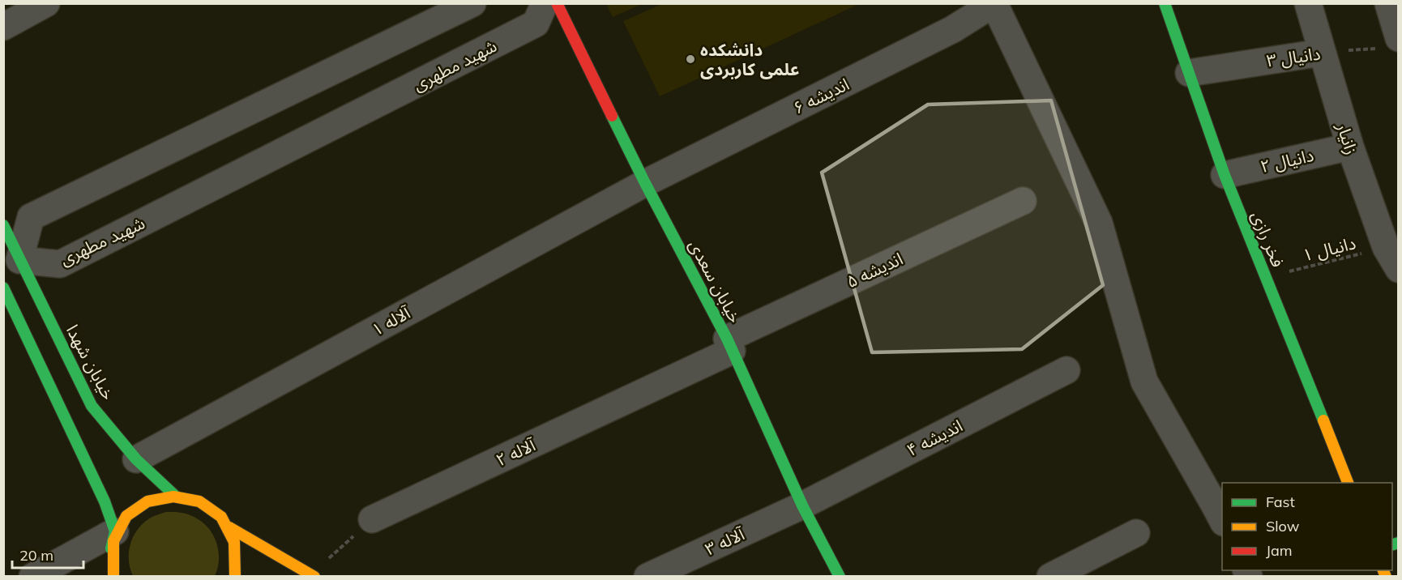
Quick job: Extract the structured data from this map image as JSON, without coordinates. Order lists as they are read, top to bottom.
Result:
{
  "streets": {
    "main road": ["فخر رازی", "خیابان سعدی", "خیابان شهدا"],
    "street": [
      "دانیال ۳",
      "شهید مطهری",
      "اندیشه ۶",
      "زانیار",
      "دانیال ۲",
      "اندیشه ۵",
      "آلاله ۱",
      "اندیشه ۴",
      "آلاله ۲",
      "آلاله ۳"
    ],
    "path": ["دانیال ۱"]
  },
  "crossings": [
    ["دانیال ۳", "زانیار"],
    ["دانیال ۳", "فخر رازی"],
    ["شهید مطهری", "خیابان شهدا"],
    ["اندیشه ۶", "خیابان سعدی"],
    ["اندیشه ۶", "آلاله ۱"],
    ["زانیار", "دانیال ۲"],
    ["زانیار", "دانیال ۱"],
    ["دانیال ۲", "فخر رازی"],
    ["فخر رازی", "دانیال ۱"],
    ["اندیشه ۵", "خیابان سعدی"],
    ["اندیشه ۵", "آلاله ۲"],
    ["خیابان سعدی", "آلاله ۱"],
    ["خیابان سعدی", "اندیشه ۴"],
    ["خیابان سعدی", "آلاله ۲"],
    ["خیابان سعدی", "آلاله ۳"],
    ["آلاله ۱", "خیابان شهدا"],
    ["اندیشه ۴", "آلاله ۳"]
  ],
  "places": ["دانشکده علمی کاربردی"],
  "legend": ["Fast", "Slow", "Jam"],
  "scale_bar": "20 m"
}
